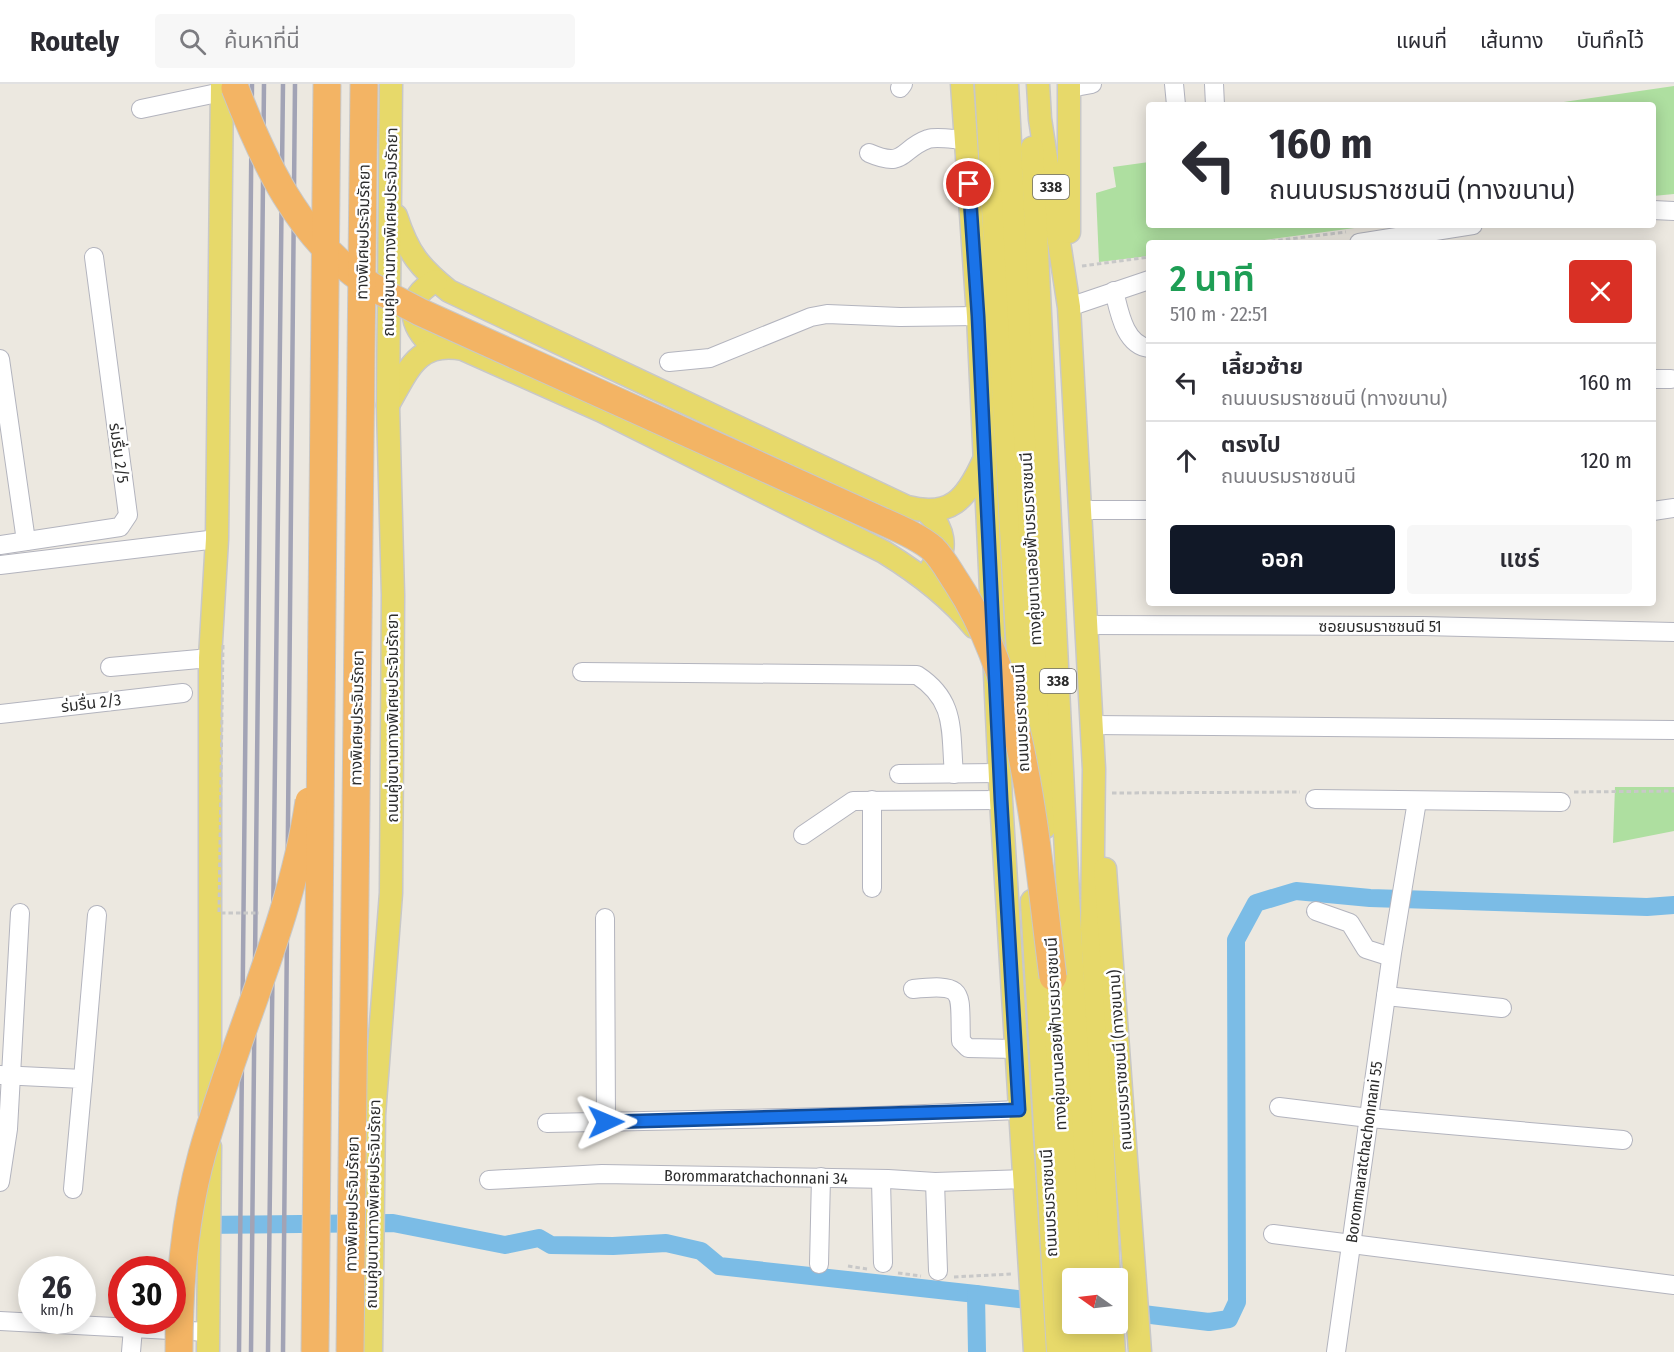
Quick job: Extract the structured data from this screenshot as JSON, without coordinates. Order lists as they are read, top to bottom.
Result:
{
  "streets": {
    "highway": ["ทางพิเศษประจิมรัถยา"],
    "main road": [
      "338",
      "ถนนคู่ขนานทางพิเศษประจิมรัถยา",
      "ทางคู่ขนานลอยฟ้าบรมราชชนนี",
      "ถนนบรมราชชนนี",
      "ถนนบรมราชชนนี (ทางขนาน)"
    ],
    "street": [
      "ร่มรื่น 2/5",
      "ซอยบรมราชชนนี 51",
      "ร่มรื่น 2/3",
      "Borommaratchachonnani 55",
      "Borommaratchachonnani 34"
    ]
  },
  "crossings": [
    ["338", "ซอยบรมราชชนนี 51"],
    ["338", "ถนนบรมราชชนนี (ทางขนาน)"]
  ],
  "north": "left",
  "page": {
    "header": "Routely",
    "search": "ค้นหาที่นี่",
    "nav": ["แผนที่", "เส้นทาง", "บันทึกไว้"],
    "turn": ["160 m", "ถนนบรมราชชนนี (ทางขนาน)"],
    "heading": ["2 นาที", "510 m · 22:51"],
    "list": [
      {
        "name": "เลี้ยวซ้าย",
        "note": "ถนนบรมราชชนนี (ทางขนาน)",
        "value": "160 m"
      },
      {
        "name": "ตรงไป",
        "note": "ถนนบรมราชชนนี",
        "value": "120 m"
      }
    ],
    "buttons": ["ออก", "แชร์"],
    "speed": "26 km/h",
    "limit": "30"
  }
}
